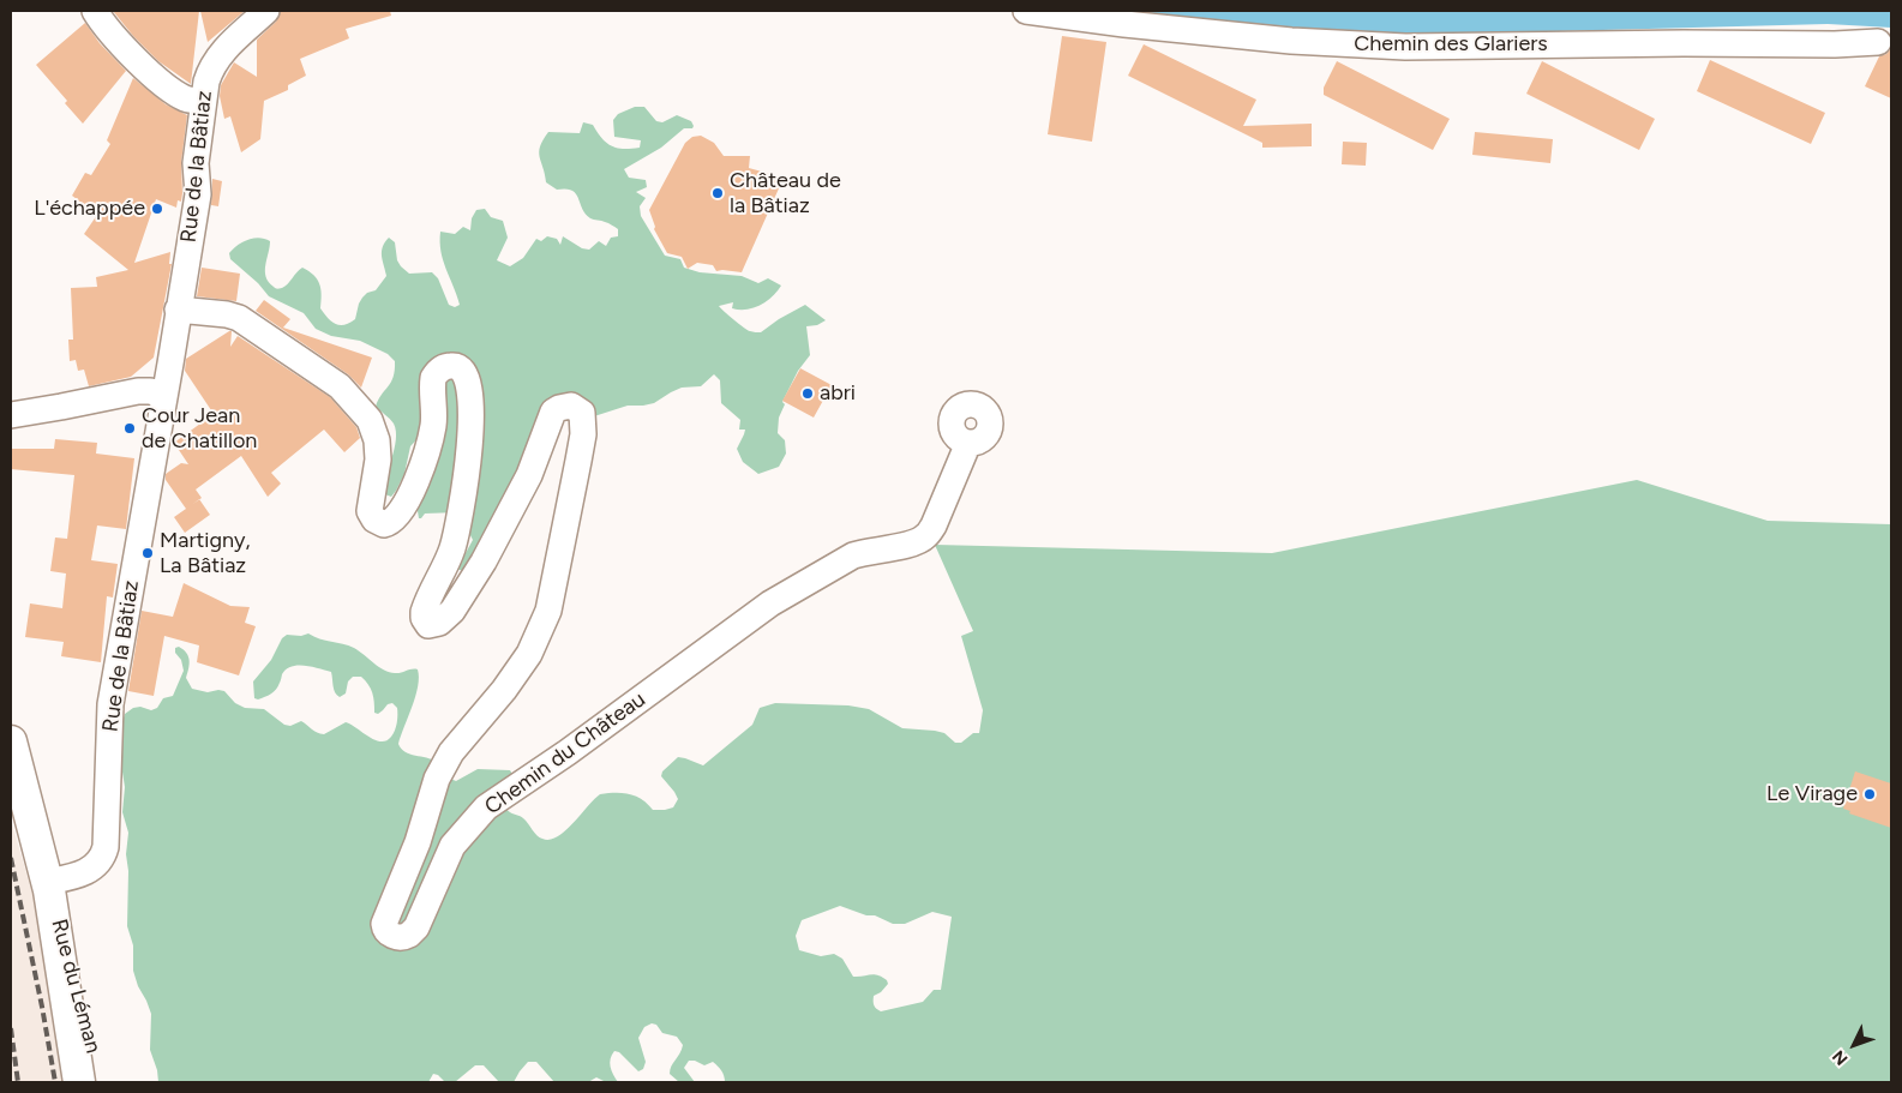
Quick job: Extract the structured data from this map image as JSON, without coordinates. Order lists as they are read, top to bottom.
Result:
{
  "streets": {
    "main road": ["Rue du Léman"],
    "street": ["Chemin des Glariers", "Rue de la Bâtiaz", "Chemin du Château"]
  },
  "crossings": [
    ["Rue de la Bâtiaz", "Chemin du Château"],
    ["Rue de la Bâtiaz", "Rue du Léman"]
  ],
  "places": [
    "Château de la Bâtiaz",
    "L'échappée",
    "abri",
    "Cour Jean de Chatillon",
    "Martigny, La Bâtiaz",
    "Le Virage"
  ],
  "north": "bottom left"
}
